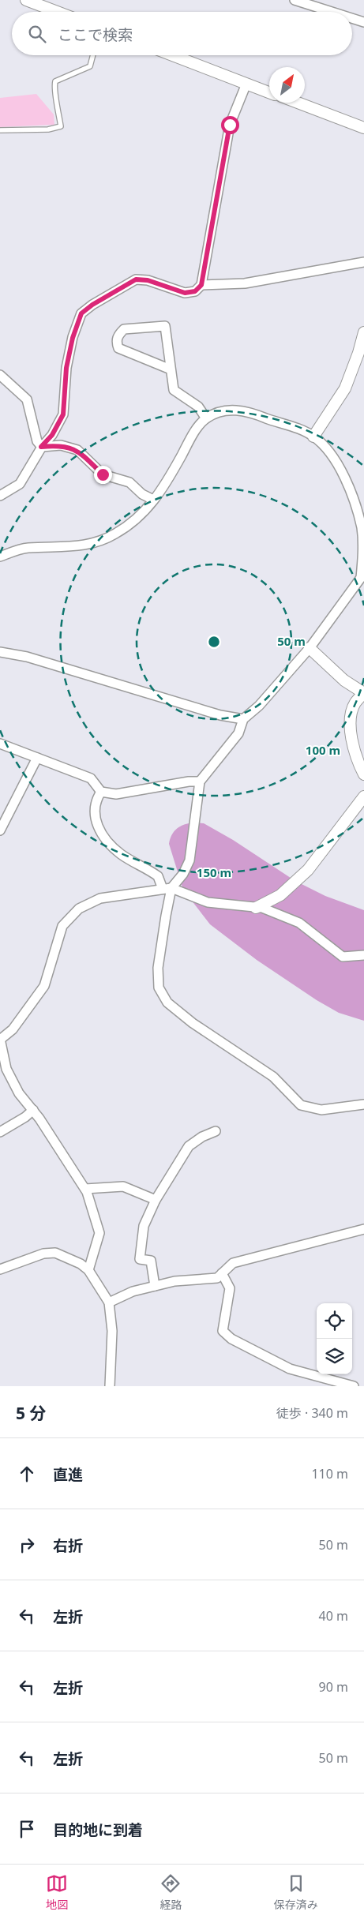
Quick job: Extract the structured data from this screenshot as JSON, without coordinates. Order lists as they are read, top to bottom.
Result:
{
  "north": "top right",
  "page": {
    "search": "ここで検索",
    "heading": ["5 分", "徒歩 · 340 m"],
    "list": [
      ["直進", "110 m"],
      ["右折", "50 m"],
      ["左折", "40 m"],
      ["左折", "90 m"],
      ["左折", "50 m"],
      "目的地に到着"
    ],
    "nav": ["地図", "経路", "保存済み"]
  },
  "rings": ["50 m", "100 m", "150 m"]
}
